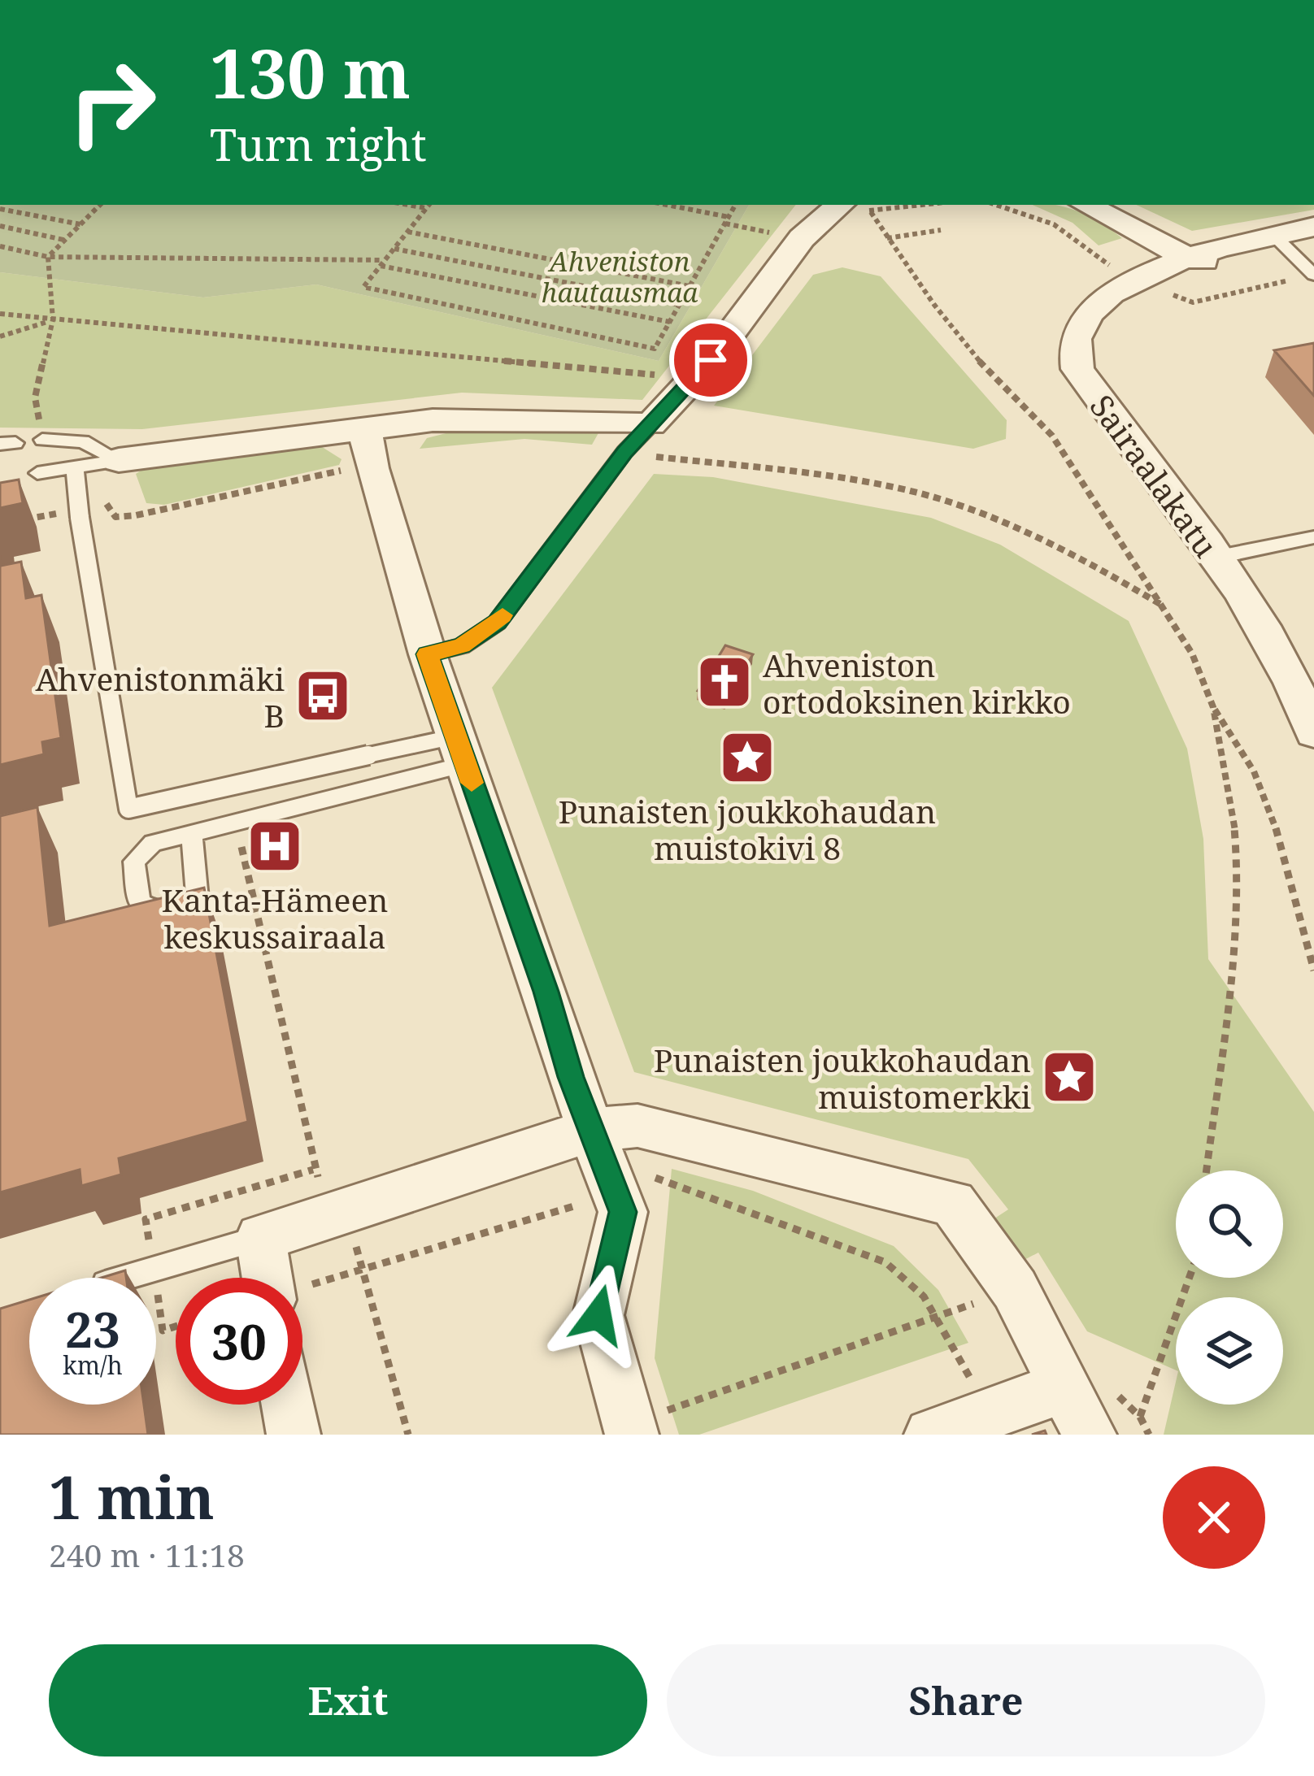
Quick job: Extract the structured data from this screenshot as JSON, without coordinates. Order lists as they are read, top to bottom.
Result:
{
  "streets": {
    "street": ["Sairaalakatu"]
  },
  "parks": ["Ahveniston hautausmaa"],
  "places": {
    "church": ["Ahveniston ortodoksinen kirkko"],
    "bus stop": ["Ahvenistonmäki B"],
    "place": ["Punaisten joukkohaudan muistokivi 8", "Punaisten joukkohaudan muistomerkki"],
    "hospital": ["Kanta-Hämeen keskussairaala"]
  },
  "page": {
    "turn": ["130 m", "Turn right"],
    "speed": "23 km/h",
    "limit": "30",
    "heading": ["1 min", "240 m · 11:18"],
    "buttons": ["Exit", "Share"]
  }
}
